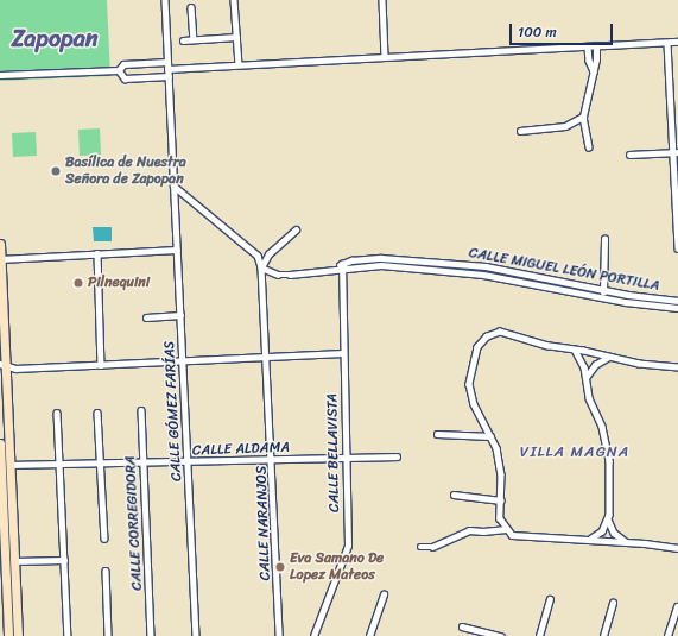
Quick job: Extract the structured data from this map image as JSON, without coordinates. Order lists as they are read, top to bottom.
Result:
{
  "streets": {
    "street": [
      "CALLE MIGUEL LEÓN PORTILLA",
      "CALLE GÓMEZ FARÍAS",
      "CALLE ALDAMA",
      "CALLE BELLAVISTA",
      "CALLE CORREGIDORA",
      "CALLE NARANJOS"
    ]
  },
  "crossings": [
    ["CALLE MIGUEL LEÓN PORTILLA", "CALLE BELLAVISTA"],
    ["CALLE MIGUEL LEÓN PORTILLA", "CALLE NARANJOS"],
    ["CALLE GÓMEZ FARÍAS", "CALLE ALDAMA"],
    ["CALLE ALDAMA", "CALLE BELLAVISTA"],
    ["CALLE ALDAMA", "CALLE CORREGIDORA"],
    ["CALLE ALDAMA", "CALLE NARANJOS"]
  ],
  "districts": ["Zapopan", "VILLA MAGNA"],
  "places": ["Basílica de Nuestra Señora de Zapopan", "Pilnequini", "Eva Samano De Lopez Mateos"],
  "scale_bar": "100 m"
}
